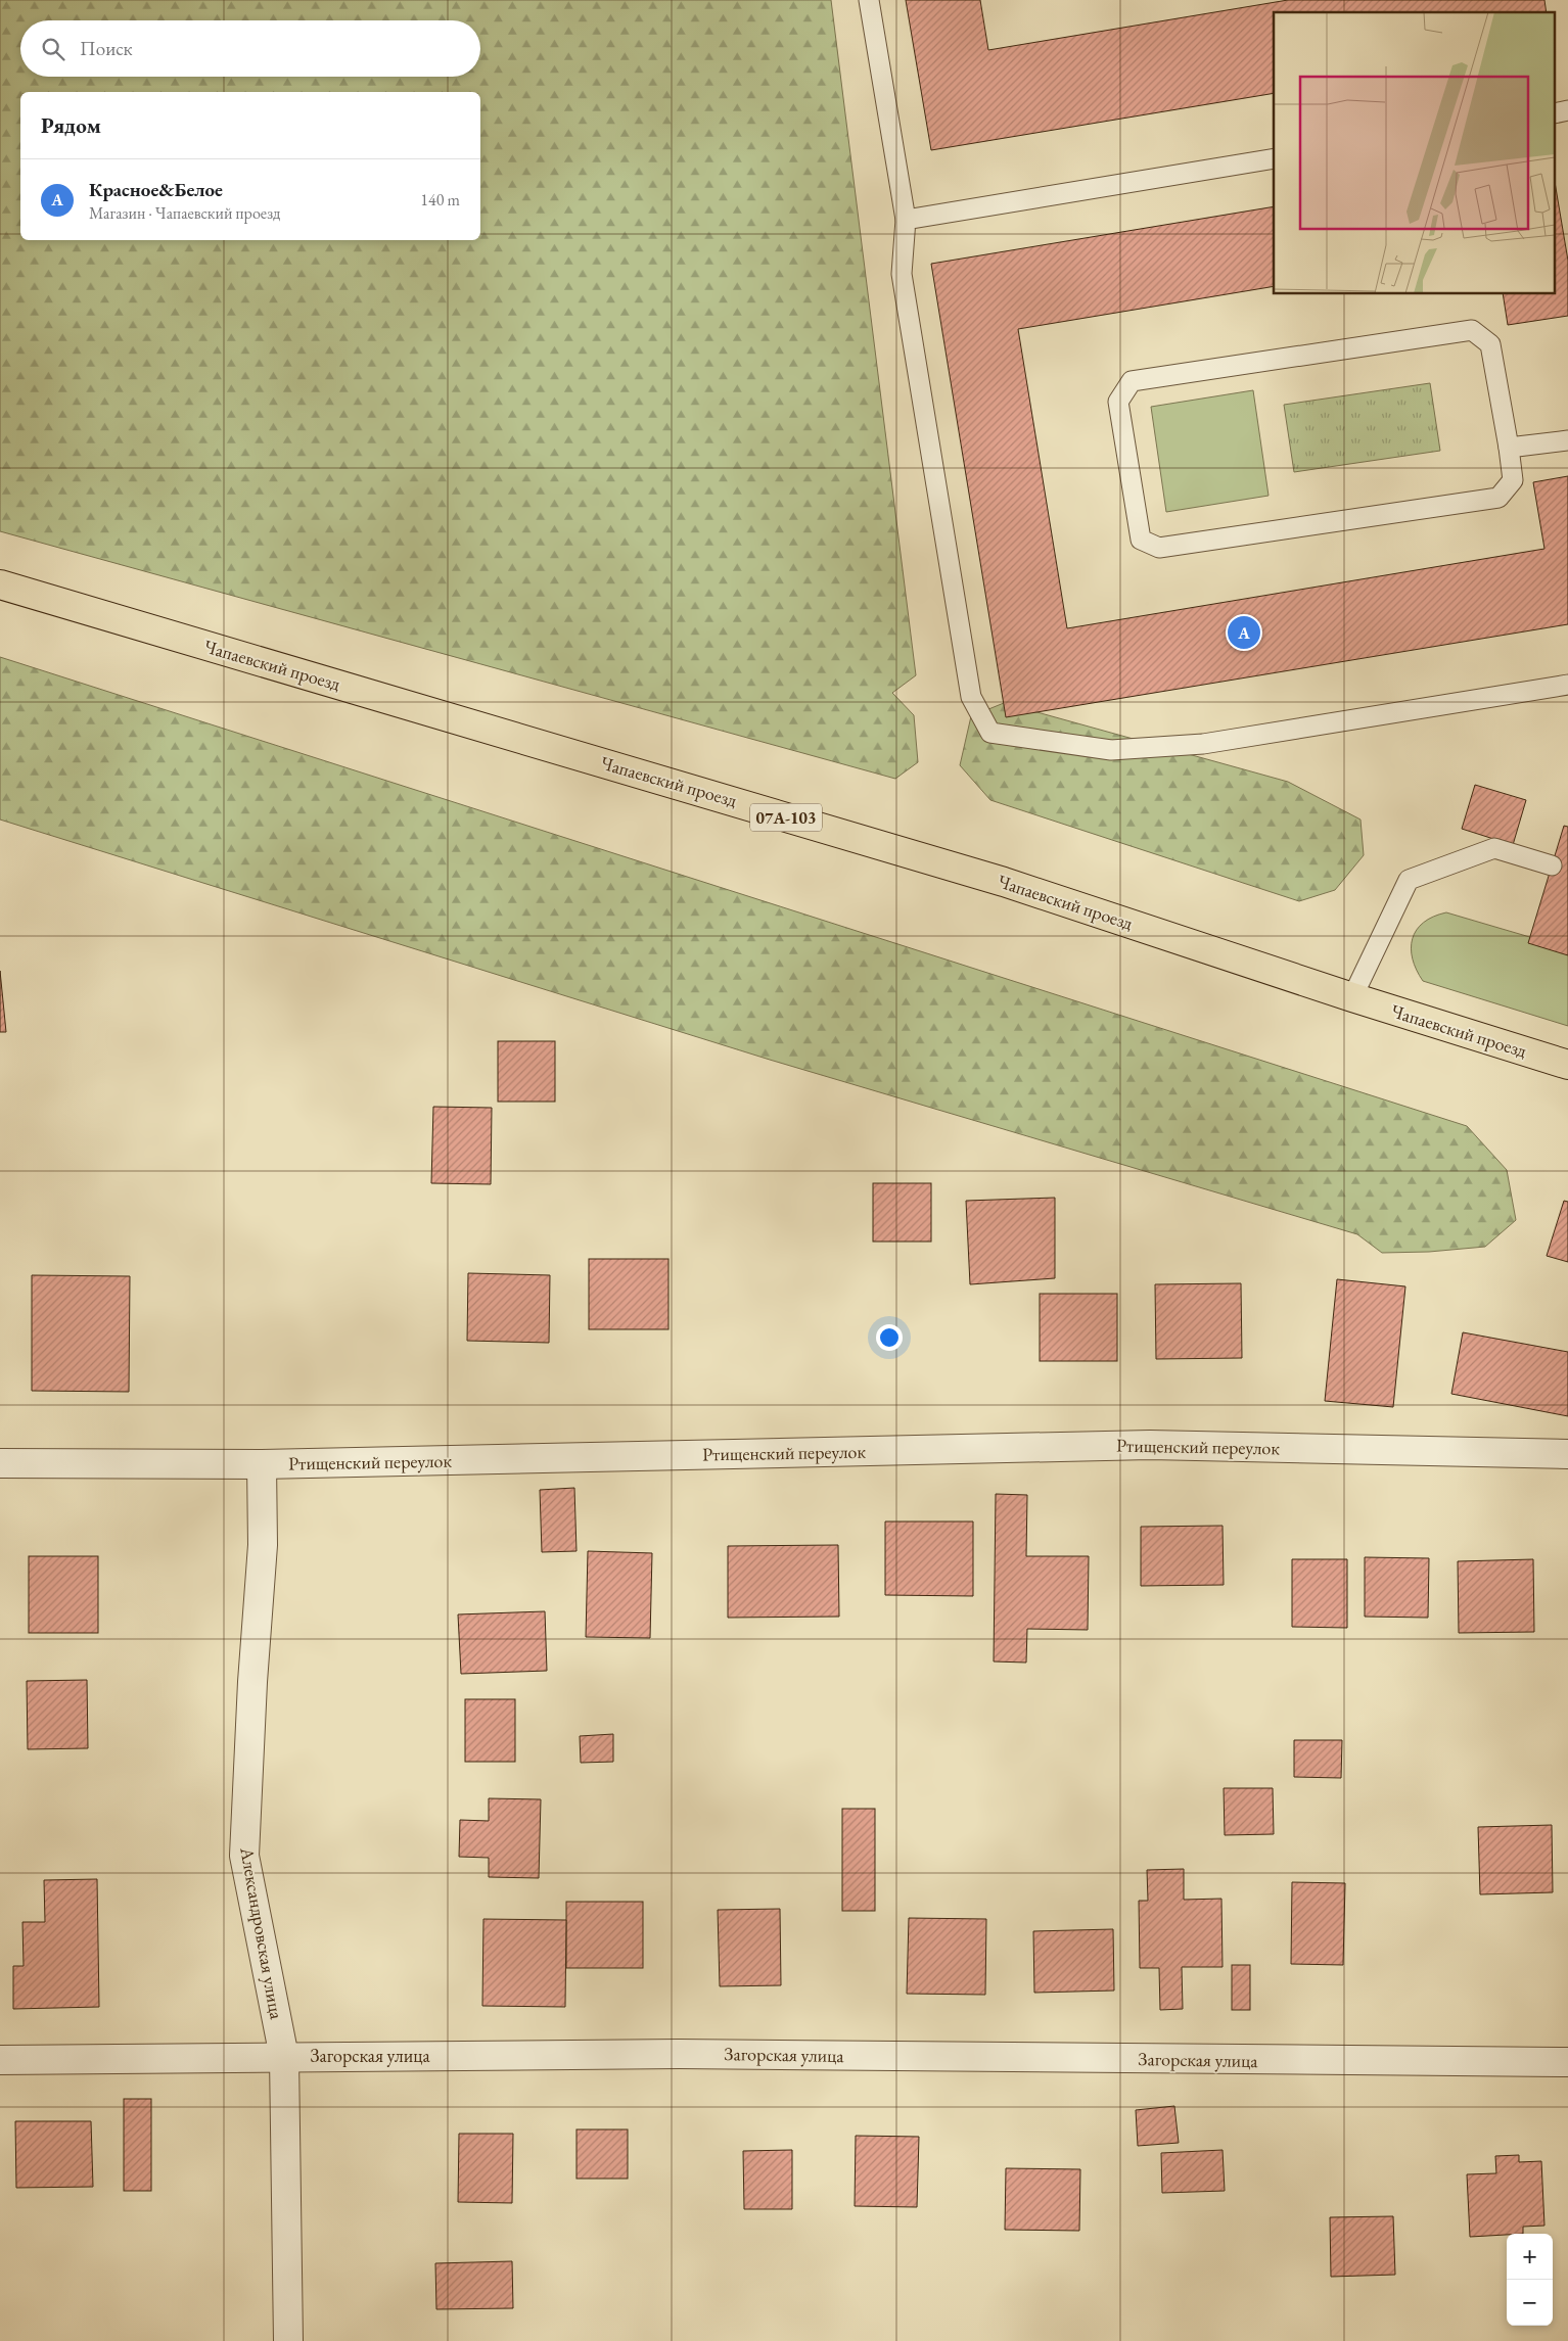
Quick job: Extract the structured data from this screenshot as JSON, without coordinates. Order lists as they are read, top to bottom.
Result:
{
  "streets": {
    "main road": ["Чапаевский проезд", "07А-103"],
    "street": ["Ртищенский переулок", "Александровская улица", "Загорская улица"]
  },
  "crossings": [
    ["Ртищенский переулок", "Александровская улица"],
    ["Александровская улица", "Загорская улица"]
  ],
  "page": {
    "search": "Поиск",
    "heading": "Рядом",
    "list": [
      {
        "mark": "A",
        "name": "Красное&Белое",
        "note": "Магазин · Чапаевский проезд",
        "value": "140 m"
      }
    ],
    "pins": "A",
    "map_buttons": ["+", "−"]
  }
}
